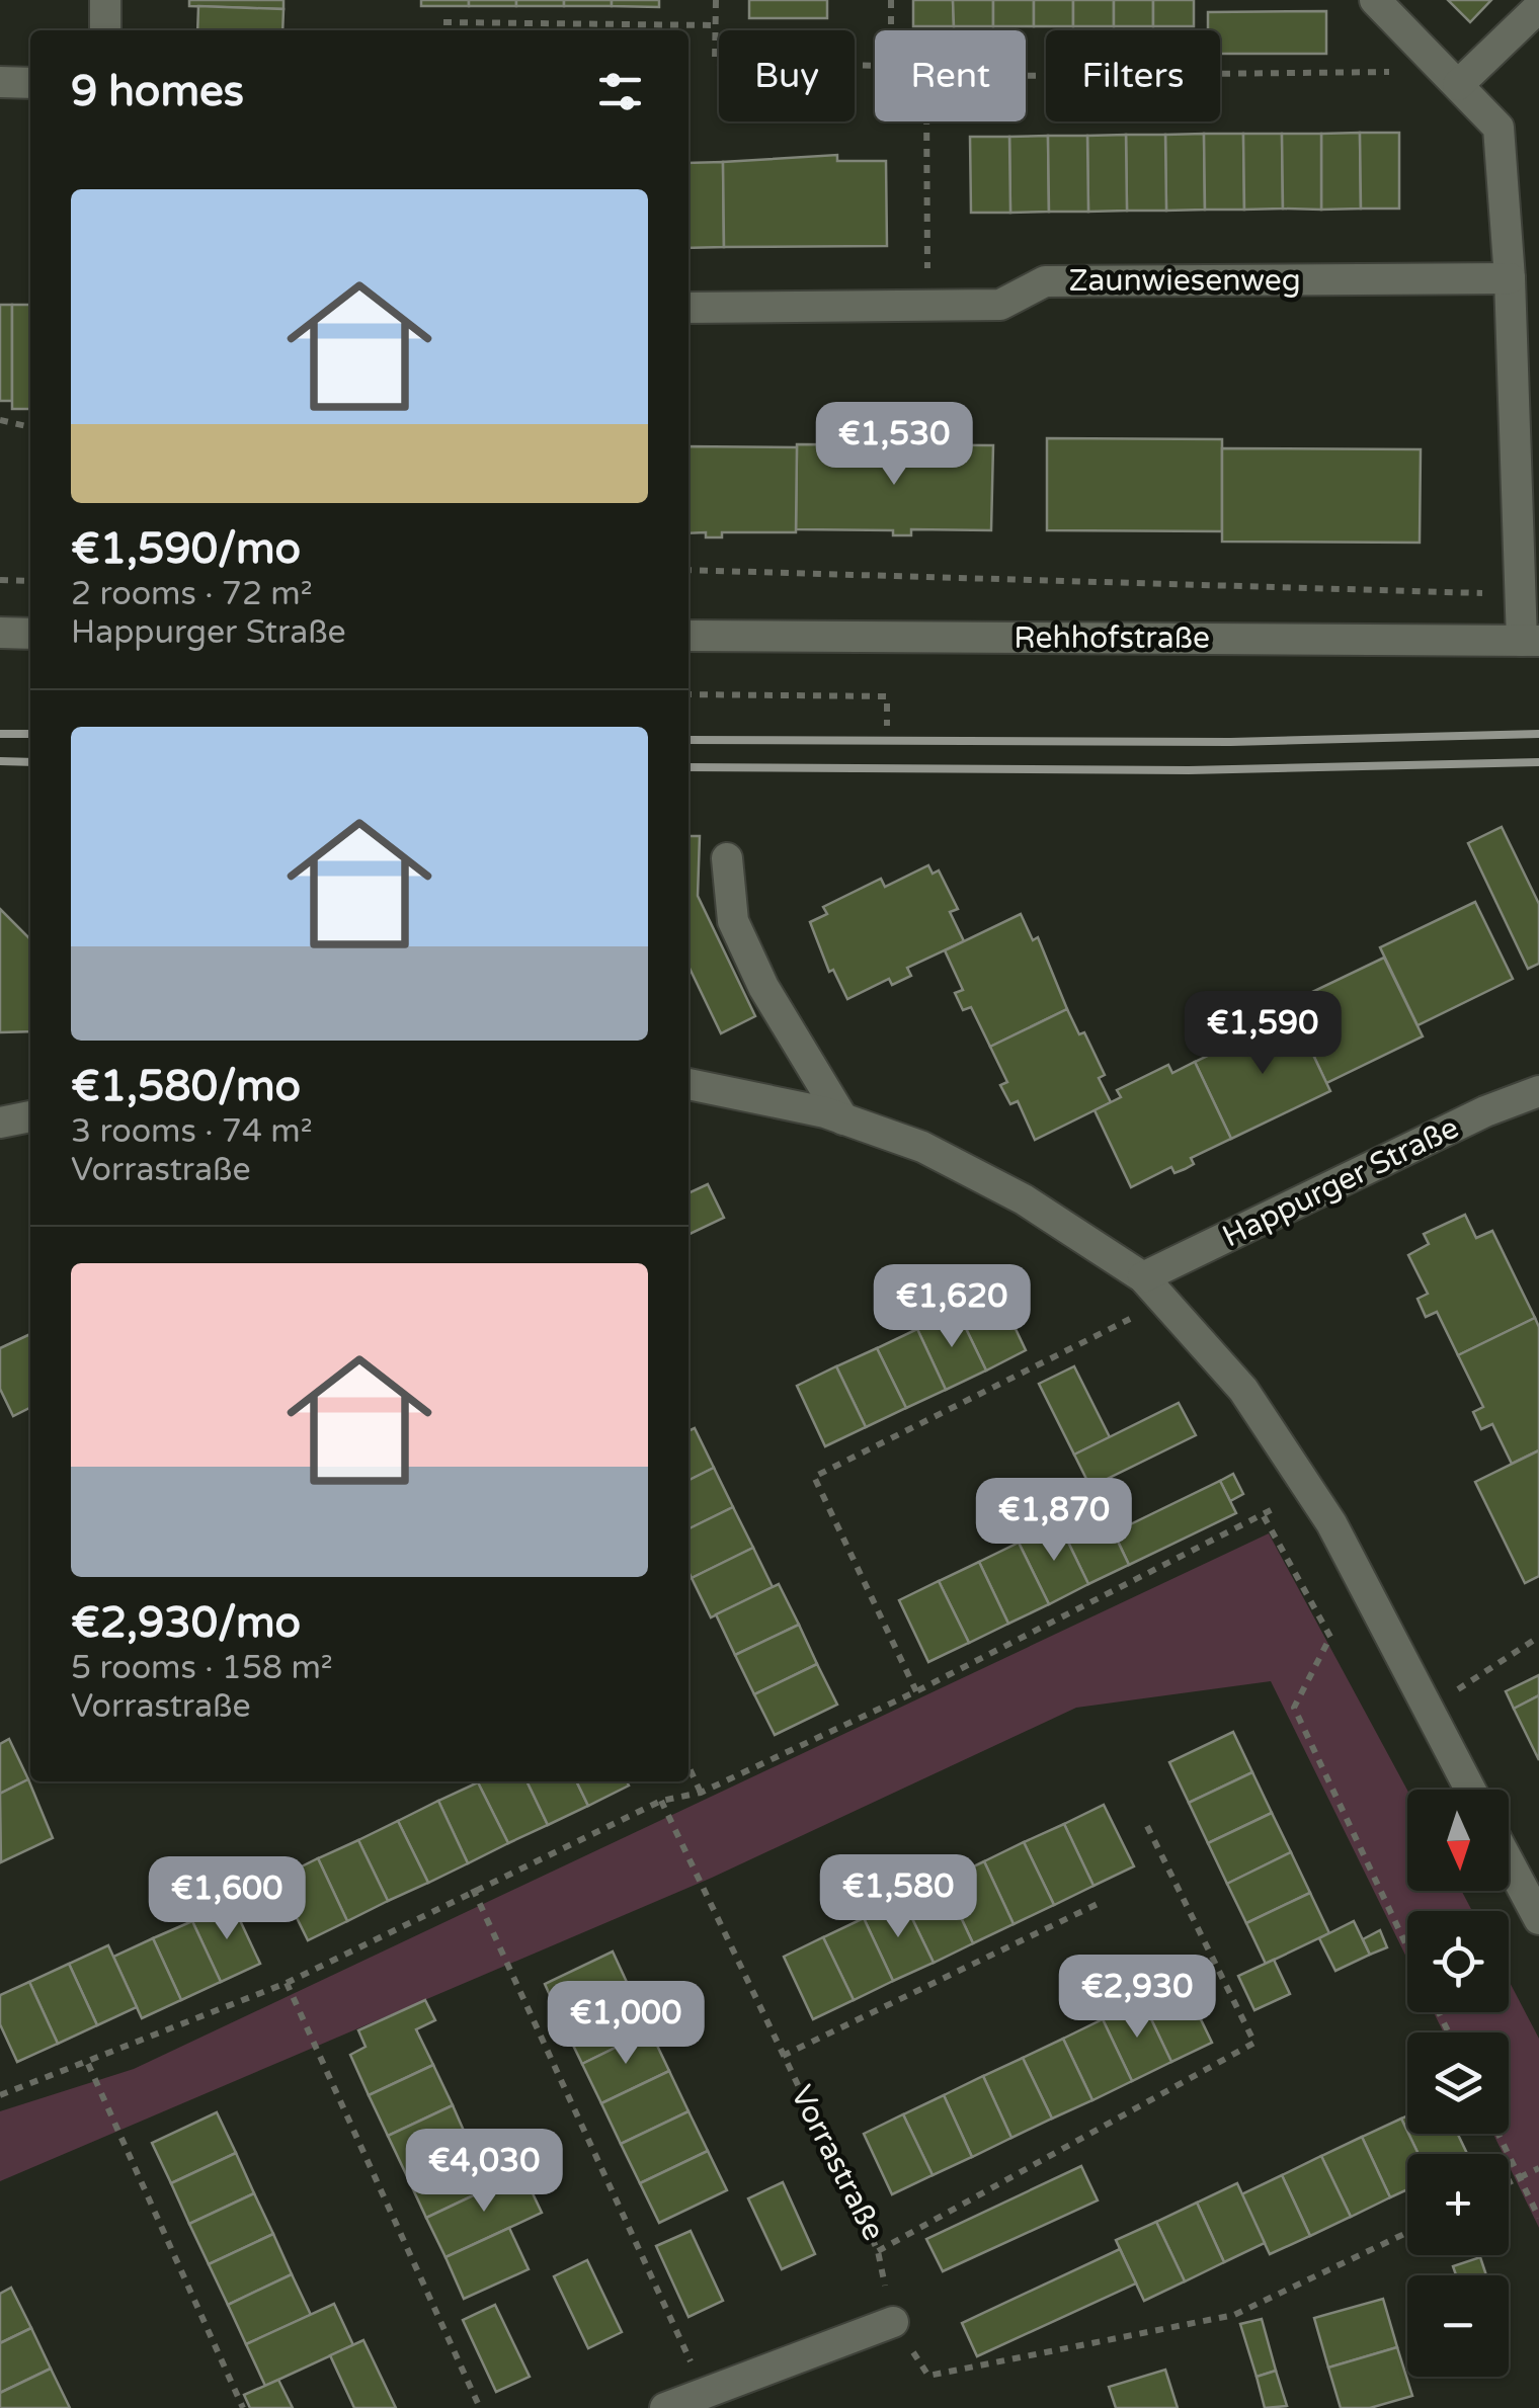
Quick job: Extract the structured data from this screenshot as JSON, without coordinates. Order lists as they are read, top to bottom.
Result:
{
  "streets": {
    "street": ["Zaunwiesenweg", "Rehhofstraße", "Happurger Straße"],
    "path": ["Vorrastraße"]
  },
  "north": "bottom",
  "page": {
    "chip": ["Buy", "Rent", "Filters"],
    "heading": "9 homes",
    "list": [
      {
        "name": "€1,590/mo",
        "note": "2 rooms · 72 m² · Happurger Straße"
      },
      {
        "name": "€1,580/mo",
        "note": "3 rooms · 74 m² · Vorrastraße"
      },
      {
        "name": "€2,930/mo",
        "note": "5 rooms · 158 m² · Vorrastraße"
      }
    ],
    "price": [
      "€1,530",
      "€1,590",
      "€1,620",
      "€1,870",
      "€1,580",
      "€1,600",
      "€2,930",
      "€1,000",
      "€4,030"
    ],
    "map_buttons": ["+", "−"]
  }
}
